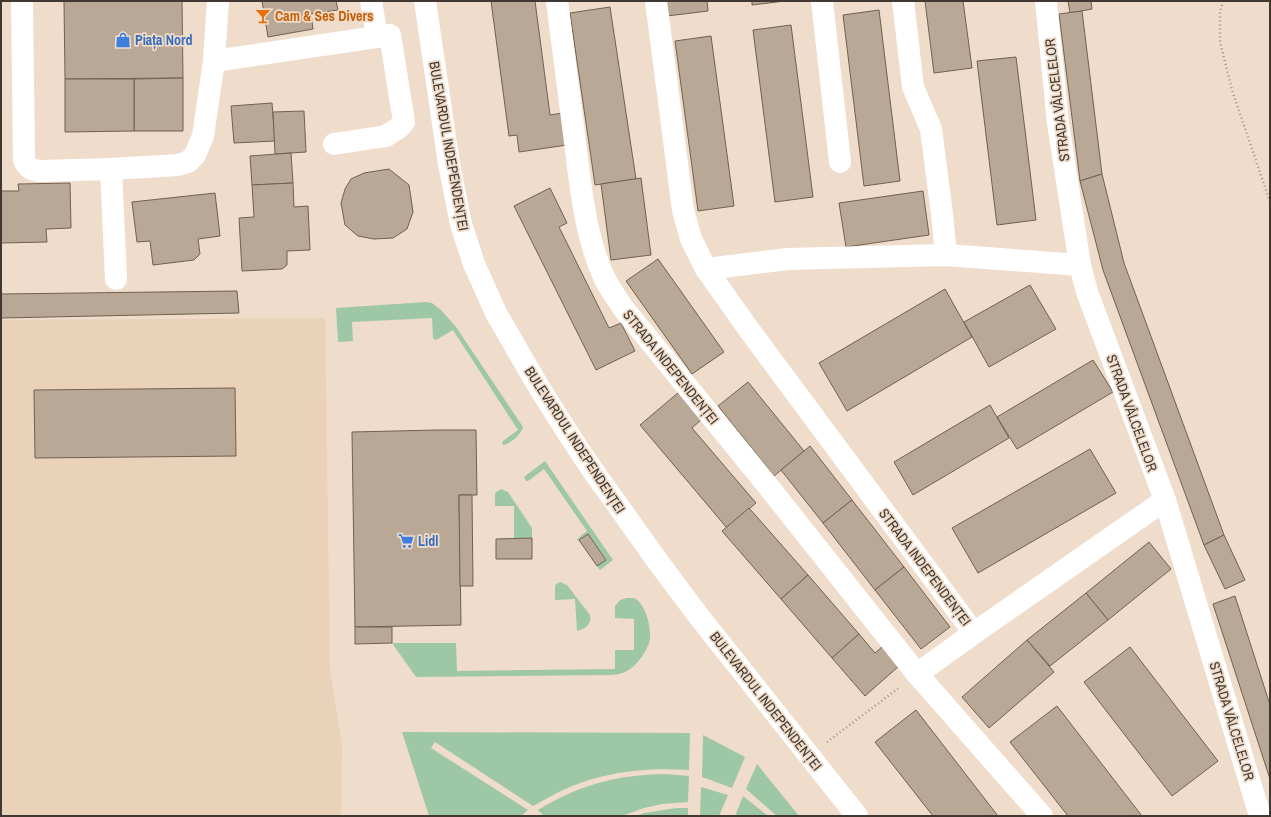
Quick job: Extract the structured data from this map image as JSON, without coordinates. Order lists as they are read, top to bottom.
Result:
{
  "streets": {
    "street": ["STRADA VÂLCELELOR", "BULEVARDUL INDEPENDENȚEI", "STRADA INDEPENDENȚEI"]
  },
  "crossings": [
    ["STRADA VÂLCELELOR", "STRADA INDEPENDENȚEI"]
  ],
  "places": {
    "bar": ["Cam & Ses Divers"],
    "shop": ["Piața Nord"],
    "supermarket": ["Lidl"]
  }
}
